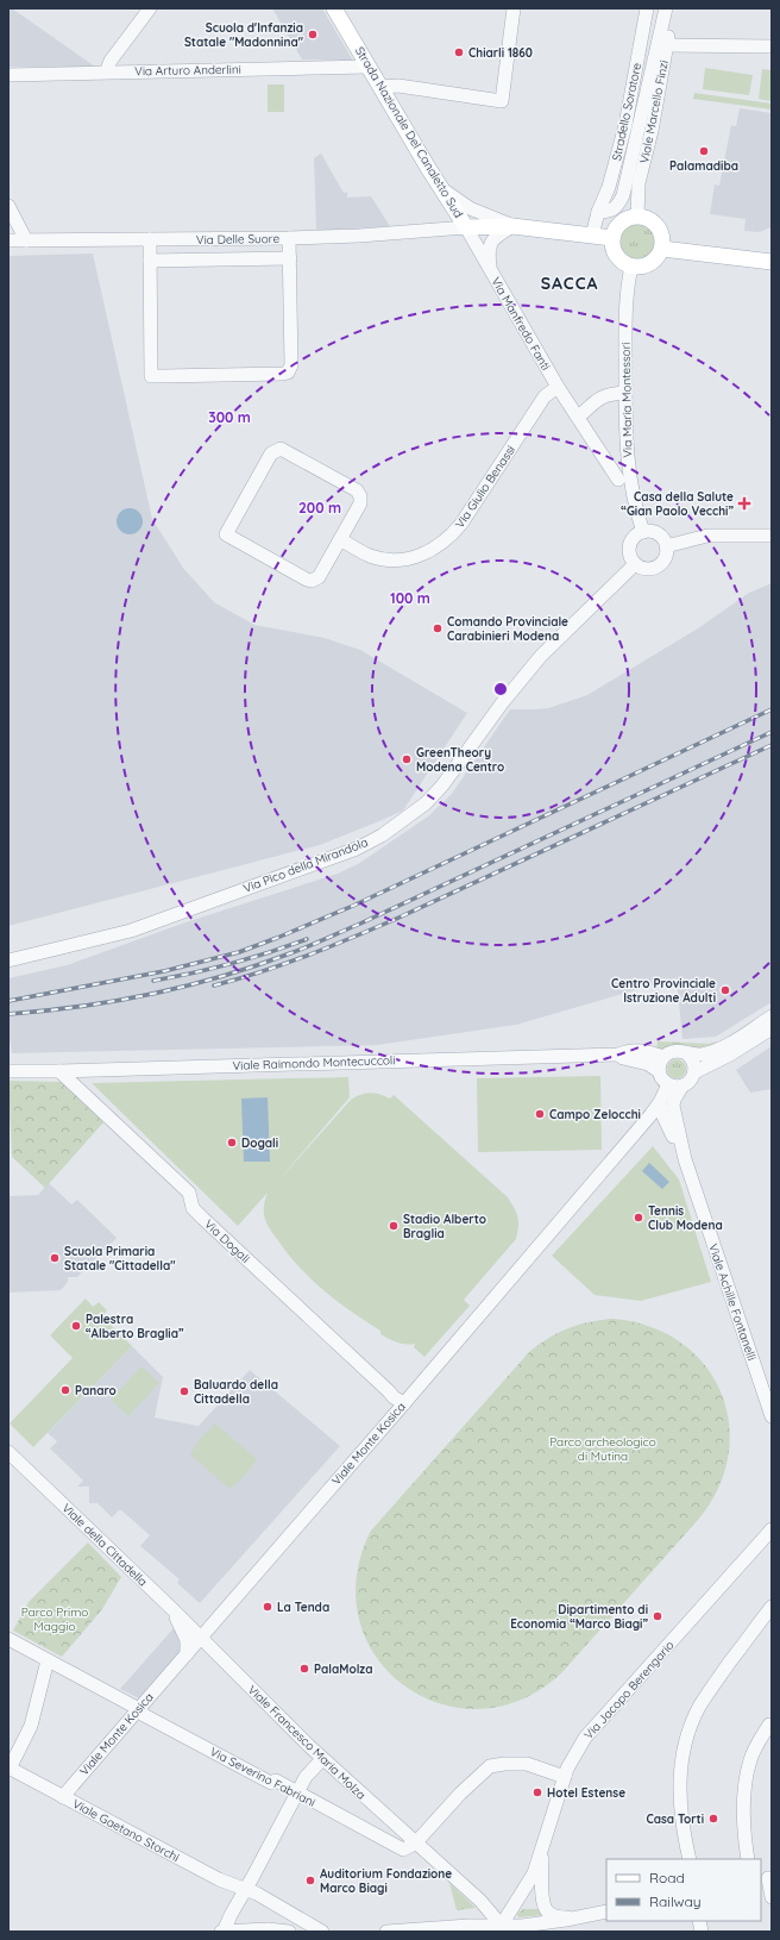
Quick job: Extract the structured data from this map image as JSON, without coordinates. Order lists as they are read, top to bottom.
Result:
{
  "streets": {
    "main road": ["Strada Nazionale Del Canaletto Sud"],
    "street": [
      "Via Arturo Anderlini",
      "Stradello Soratore",
      "Viale Marcello Finzi",
      "Via Delle Suore",
      "Via Manfredo Fanti",
      "Via Maria Montessori",
      "Via Giulio Benassi",
      "Via Pico della Mirandola",
      "Viale Raimondo Montecuccoli",
      "Via Dogali",
      "Viale Achille Fontanelli",
      "Viale Monte Kosica",
      "Viale della Cittadella",
      "Via Jacopo Berengario",
      "Viale Francesco Maria Molza",
      "Via Severino Fabriani",
      "Viale Gaetano Storchi"
    ]
  },
  "crossings": [
    ["Via Arturo Anderlini", "Strada Nazionale Del Canaletto Sud"],
    ["Stradello Soratore", "Strada Nazionale Del Canaletto Sud"],
    ["Viale Marcello Finzi", "Strada Nazionale Del Canaletto Sud"],
    ["Viale Marcello Finzi", "Via Maria Montessori"],
    ["Strada Nazionale Del Canaletto Sud", "Via Delle Suore"],
    ["Strada Nazionale Del Canaletto Sud", "Via Manfredo Fanti"],
    ["Strada Nazionale Del Canaletto Sud", "Via Maria Montessori"],
    ["Via Delle Suore", "Via Manfredo Fanti"],
    ["Via Manfredo Fanti", "Via Giulio Benassi"],
    ["Via Maria Montessori", "Via Pico della Mirandola"],
    ["Viale Raimondo Montecuccoli", "Via Dogali"],
    ["Viale Raimondo Montecuccoli", "Viale Achille Fontanelli"],
    ["Viale Raimondo Montecuccoli", "Viale Monte Kosica"],
    ["Via Dogali", "Viale Monte Kosica"],
    ["Viale Achille Fontanelli", "Viale Monte Kosica"],
    ["Viale Monte Kosica", "Viale della Cittadella"],
    ["Viale Monte Kosica", "Viale Francesco Maria Molza"],
    ["Viale Monte Kosica", "Via Severino Fabriani"],
    ["Viale Monte Kosica", "Viale Gaetano Storchi"],
    ["Viale della Cittadella", "Viale Francesco Maria Molza"],
    ["Viale Francesco Maria Molza", "Via Severino Fabriani"]
  ],
  "districts": ["SACCA"],
  "parks": ["Parco archeologico di Mutina", "Parco Primo Maggio"],
  "places": {
    "other": [
      "Scuola d'Infanzia Statale \"Madonnina\"",
      "Chiarli 1860",
      "Palamadiba",
      "Comando Provinciale Carabinieri Modena",
      "GreenTheory Modena Centro",
      "Centro Provinciale Istruzione Adulti",
      "Campo Zelocchi",
      "Dogali",
      "Tennis Club Modena",
      "Stadio Alberto Braglia",
      "Scuola Primaria Statale \"Cittadella\"",
      "Palestra “Alberto Braglia”",
      "Panaro",
      "Baluardo della Cittadella",
      "La Tenda",
      "Dipartimento di Economia “Marco Biagi”",
      "PalaMolza",
      "Hotel Estense",
      "Casa Torti",
      "Auditorium Fondazione Marco Biagi"
    ],
    "health": ["Casa della Salute “Gian Paolo Vecchi”"]
  },
  "legend": ["Road", "Railway"],
  "rings": ["300 m", "200 m", "100 m"]
}
